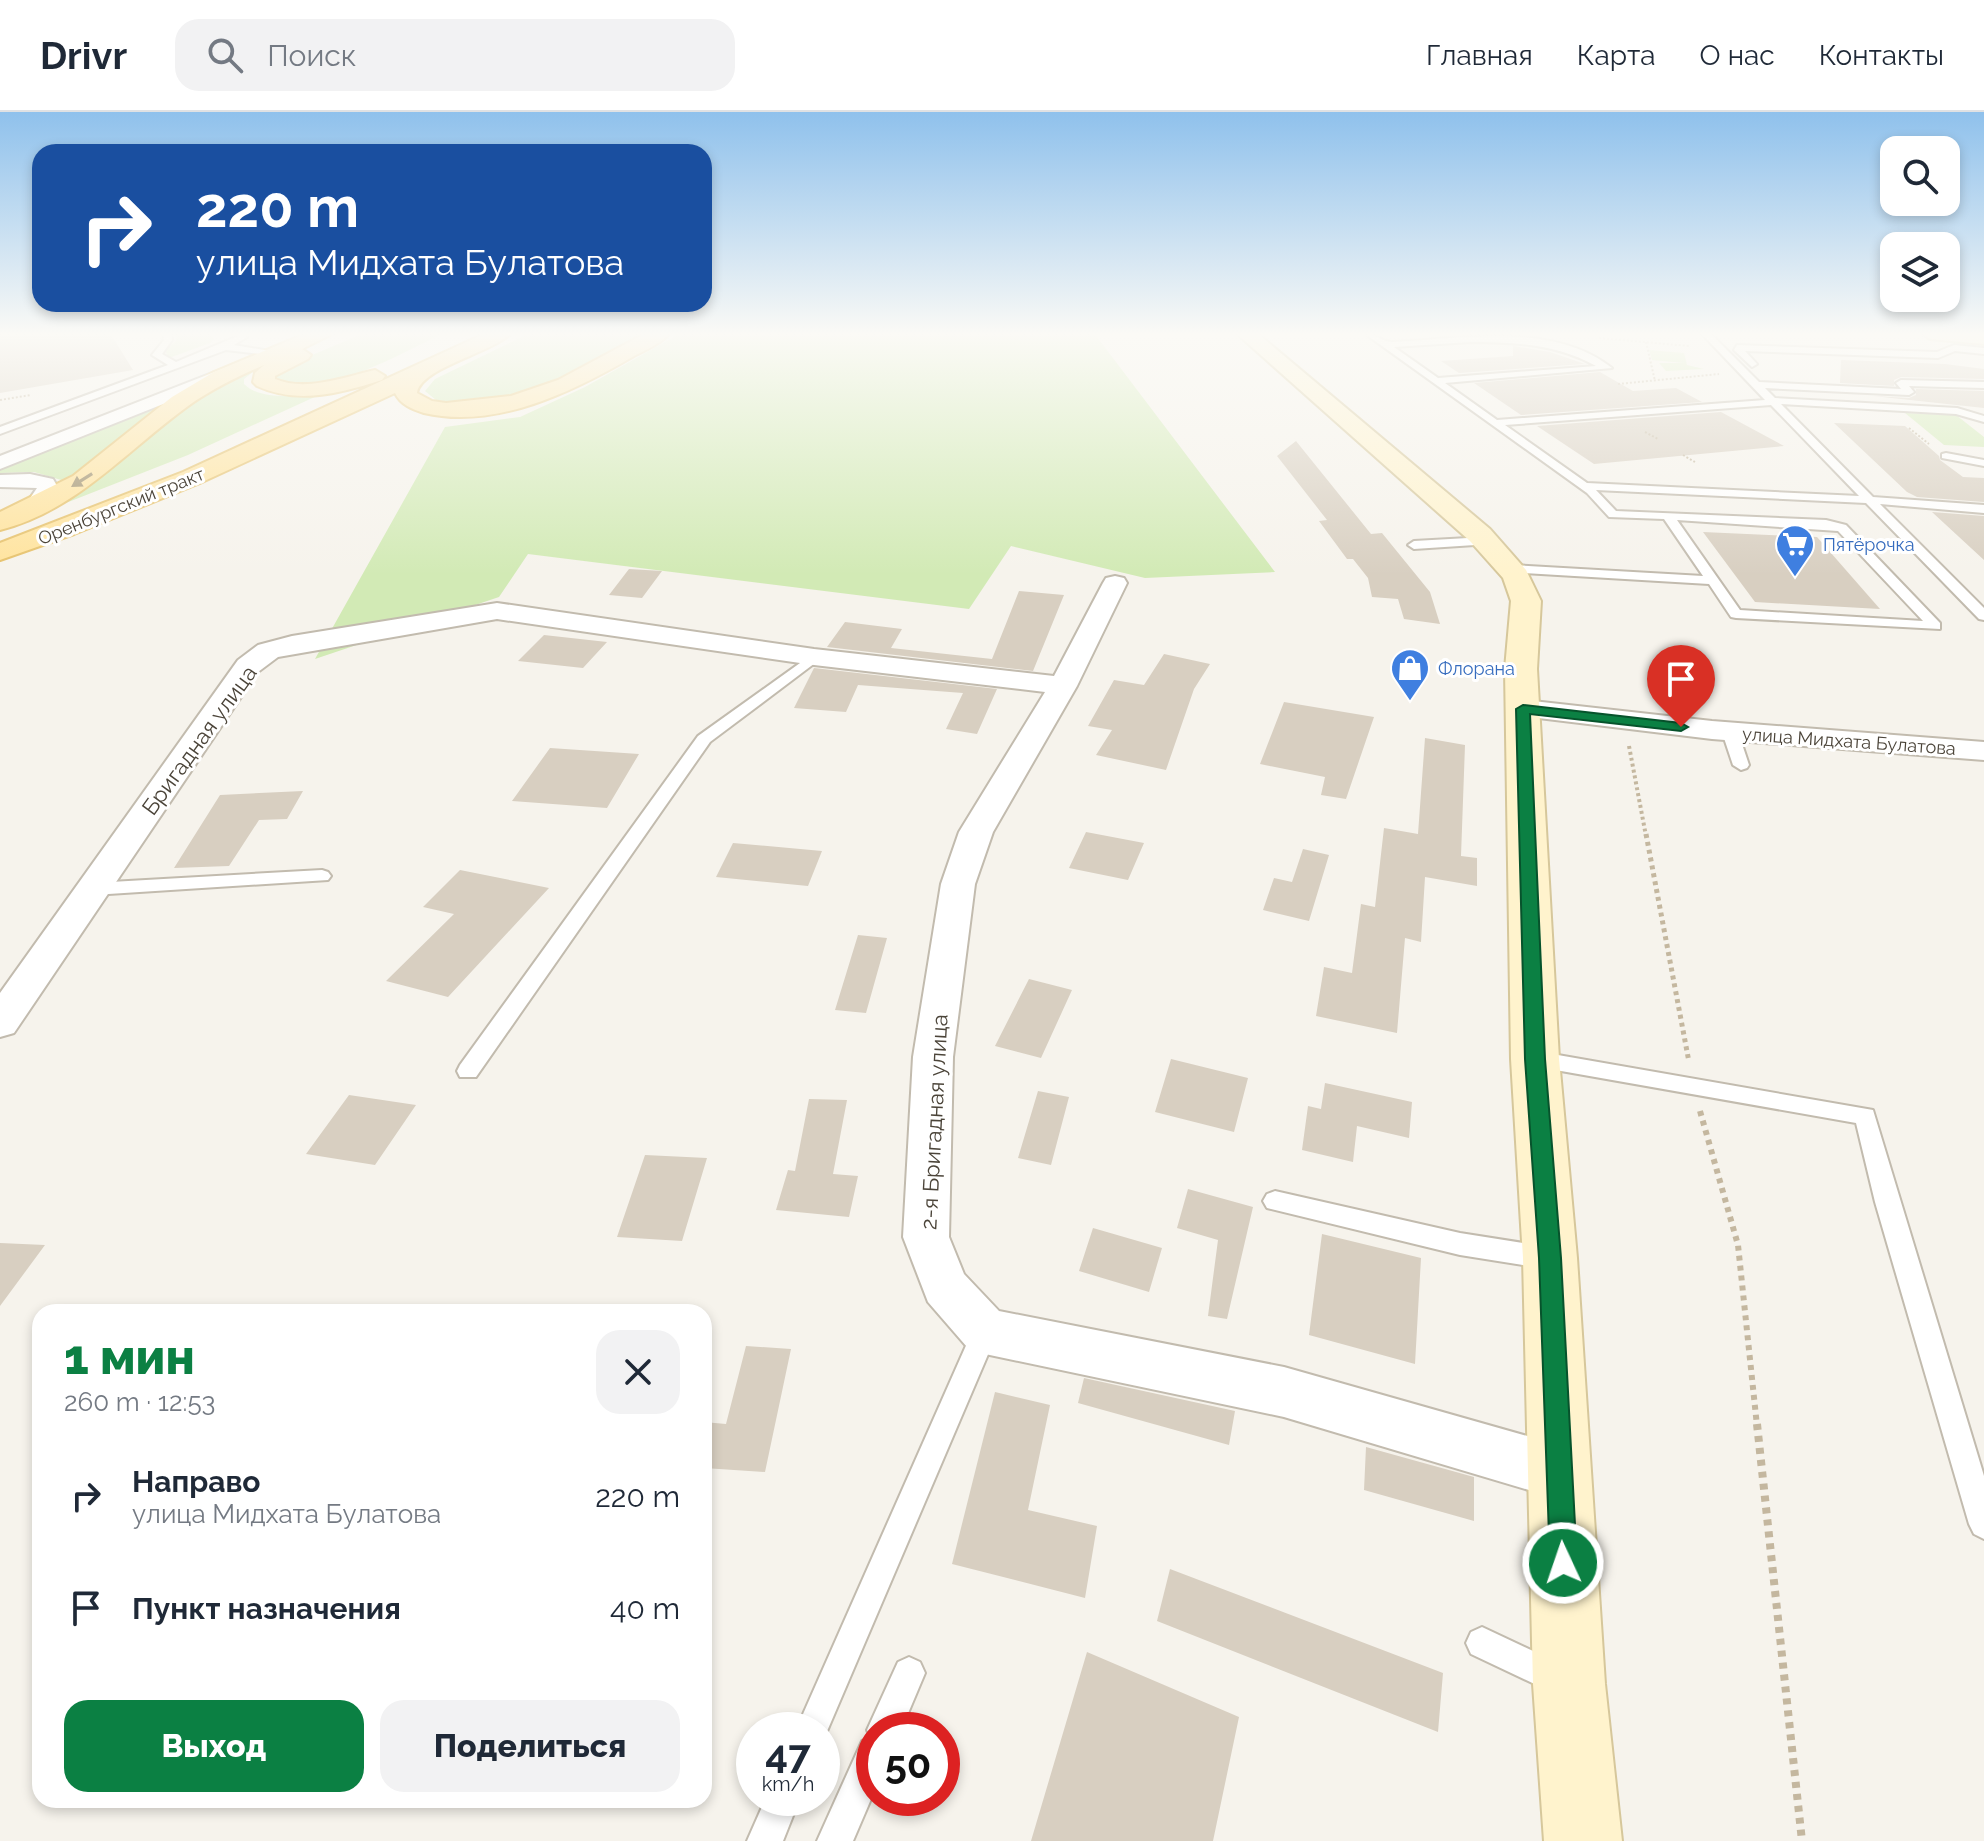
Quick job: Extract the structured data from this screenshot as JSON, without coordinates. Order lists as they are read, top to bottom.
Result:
{
  "streets": {
    "main road": ["Оренбургский тракт"],
    "street": ["Бригадная улица", "улица Мидхата Булатова", "2-я Бригадная улица"]
  },
  "crossings": [
    ["Бригадная улица", "2-я Бригадная улица"]
  ],
  "places": {
    "supermarket": ["Пятёрочка"],
    "shop": ["Флорана"]
  },
  "page": {
    "header": "Drivr",
    "search": "Поиск",
    "nav": [
      "Главная",
      "Карта",
      "О нас",
      "Контакты"
    ],
    "turn": ["220 m", "улица Мидхата Булатова"],
    "heading": ["1 мин", "260 m · 12:53"],
    "list": [
      {
        "name": "Направо",
        "note": "улица Мидхата Булатова",
        "value": "220 m"
      },
      {
        "name": "Пункт назначения",
        "value": "40 m"
      }
    ],
    "buttons": ["Выход", "Поделиться"],
    "speed": "47 km/h",
    "limit": "50"
  }
}
